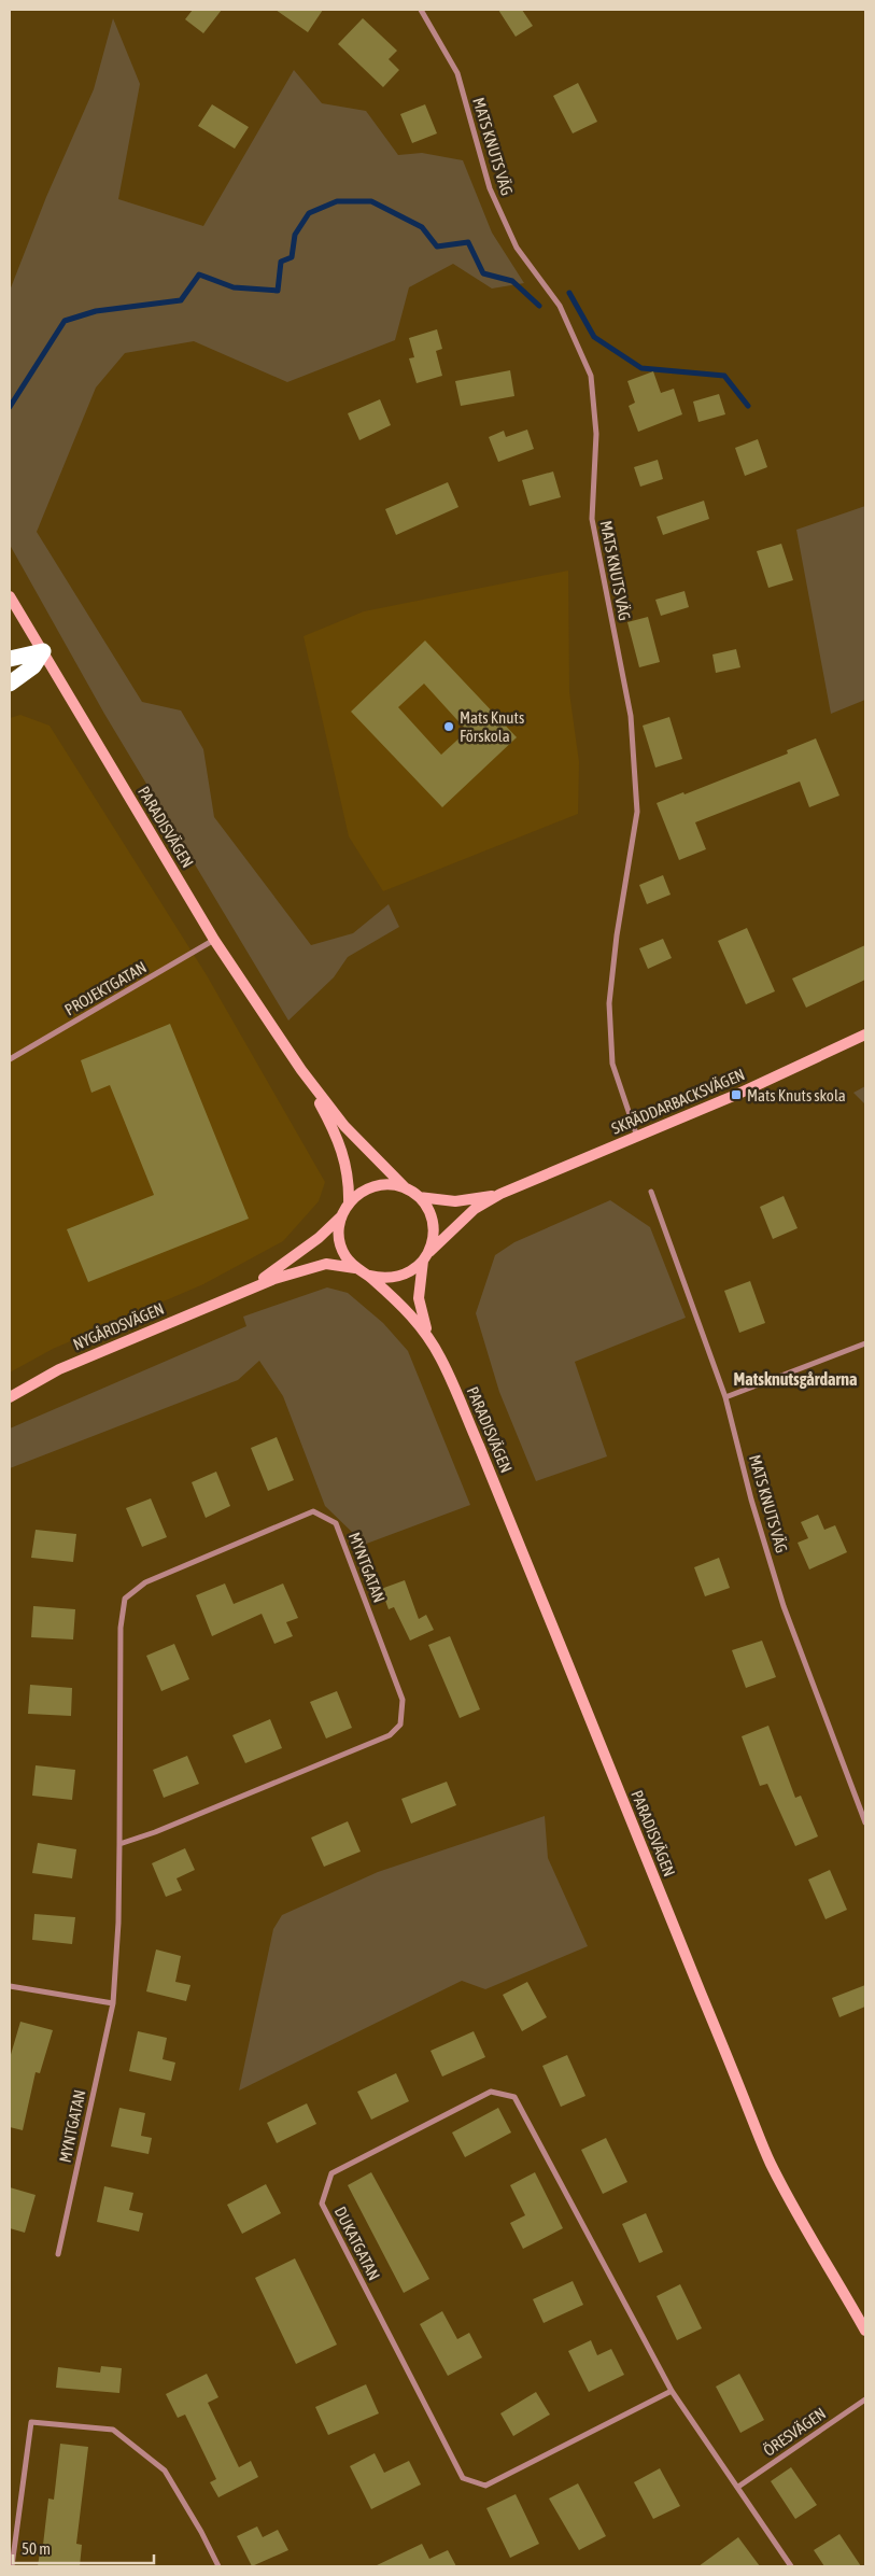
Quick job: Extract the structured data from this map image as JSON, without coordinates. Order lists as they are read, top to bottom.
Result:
{
  "streets": {
    "street": [
      "MATS KNUTS VÄG",
      "PARADISVÄGEN",
      "PROJEKTGATAN",
      "SKRÄDDARBACKSVÄGEN",
      "NYGÅRDSVÄGEN",
      "MYNTGATAN",
      "DUKATGATAN",
      "ÖRESVÄGEN"
    ]
  },
  "crossings": [
    ["MATS KNUTS VÄG", "SKRÄDDARBACKSVÄGEN"],
    ["PARADISVÄGEN", "PROJEKTGATAN"],
    ["PARADISVÄGEN", "SKRÄDDARBACKSVÄGEN"],
    ["PARADISVÄGEN", "NYGÅRDSVÄGEN"],
    ["SKRÄDDARBACKSVÄGEN", "NYGÅRDSVÄGEN"],
    ["DUKATGATAN", "ÖRESVÄGEN"]
  ],
  "districts": ["Matsknutsgårdarna"],
  "places": {
    "other": ["Mats Knuts Förskola"],
    "transit": ["Mats Knuts skola"]
  },
  "scale_bar": "50 m"
}
